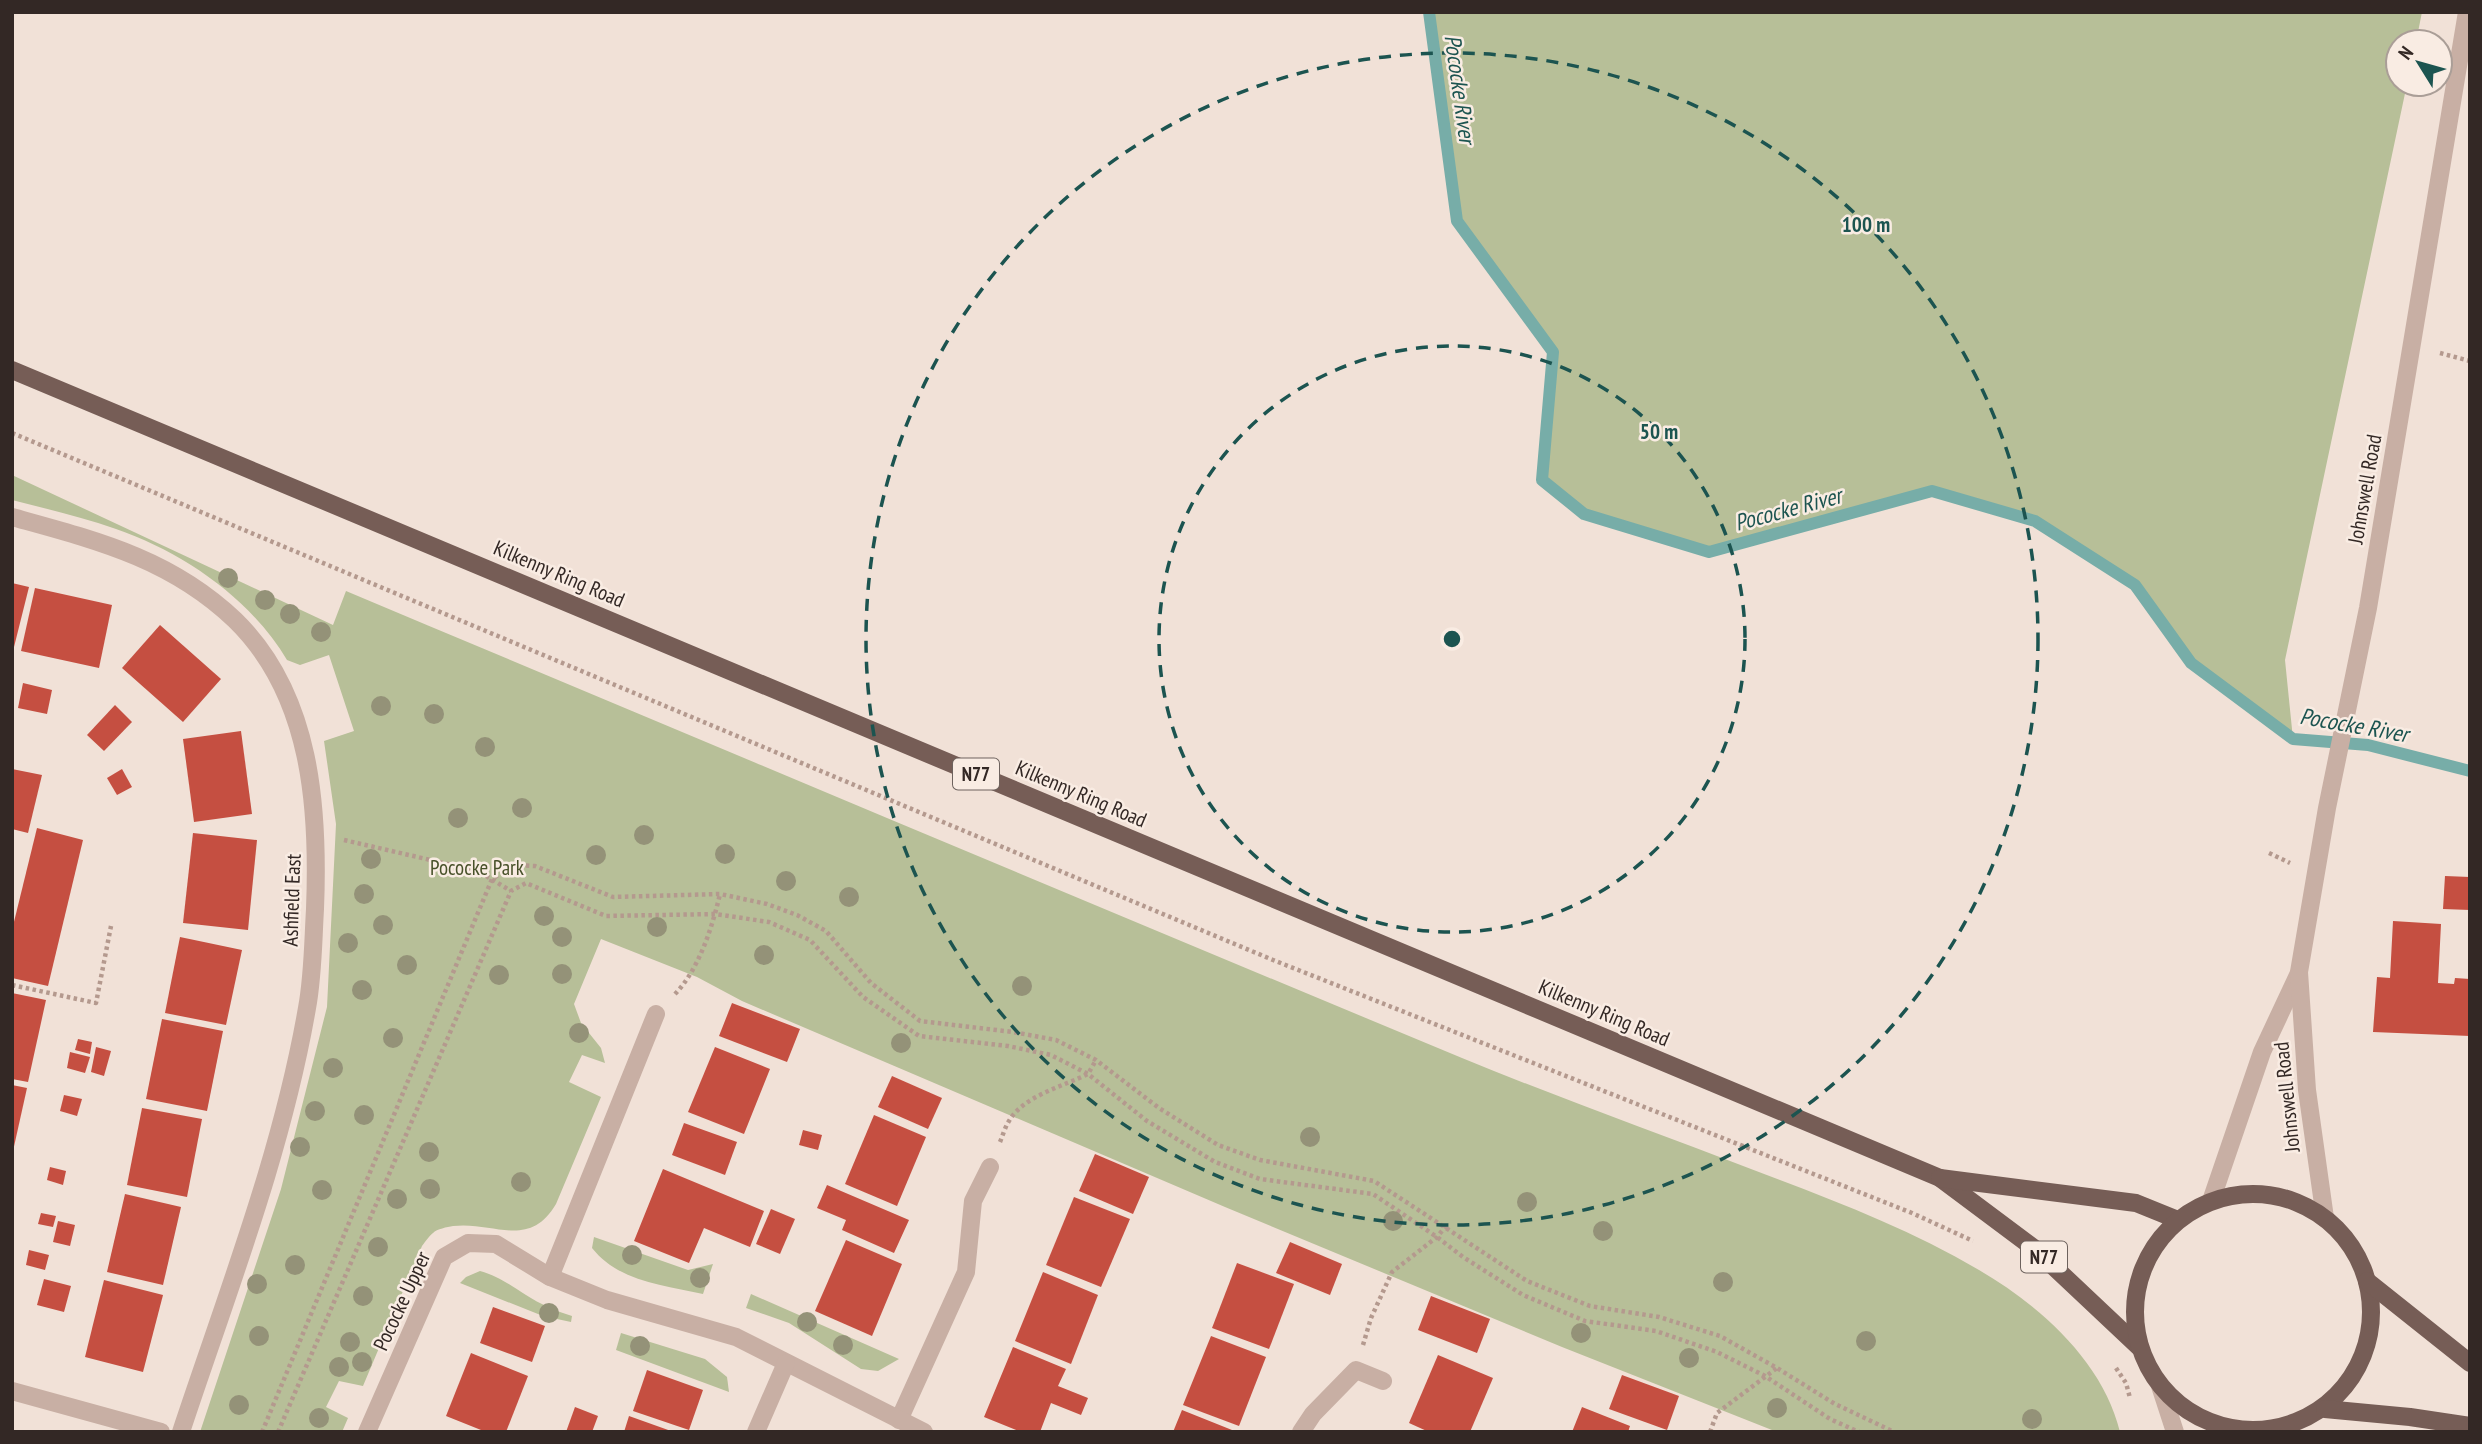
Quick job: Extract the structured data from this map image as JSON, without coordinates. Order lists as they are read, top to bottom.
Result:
{
  "streets": {
    "main road": ["Kilkenny Ring Road", "N77"],
    "street": ["Johnswell Road", "Ashfield East", "Pococke Upper"]
  },
  "crossings": [
    ["Johnswell Road", "Kilkenny Ring Road"],
    ["Johnswell Road", "N77"],
    ["Kilkenny Ring Road", "N77"]
  ],
  "water": ["Pococke River"],
  "parks": ["Pococke Park"],
  "north": "top left",
  "rings": ["100 m", "50 m"]
}
